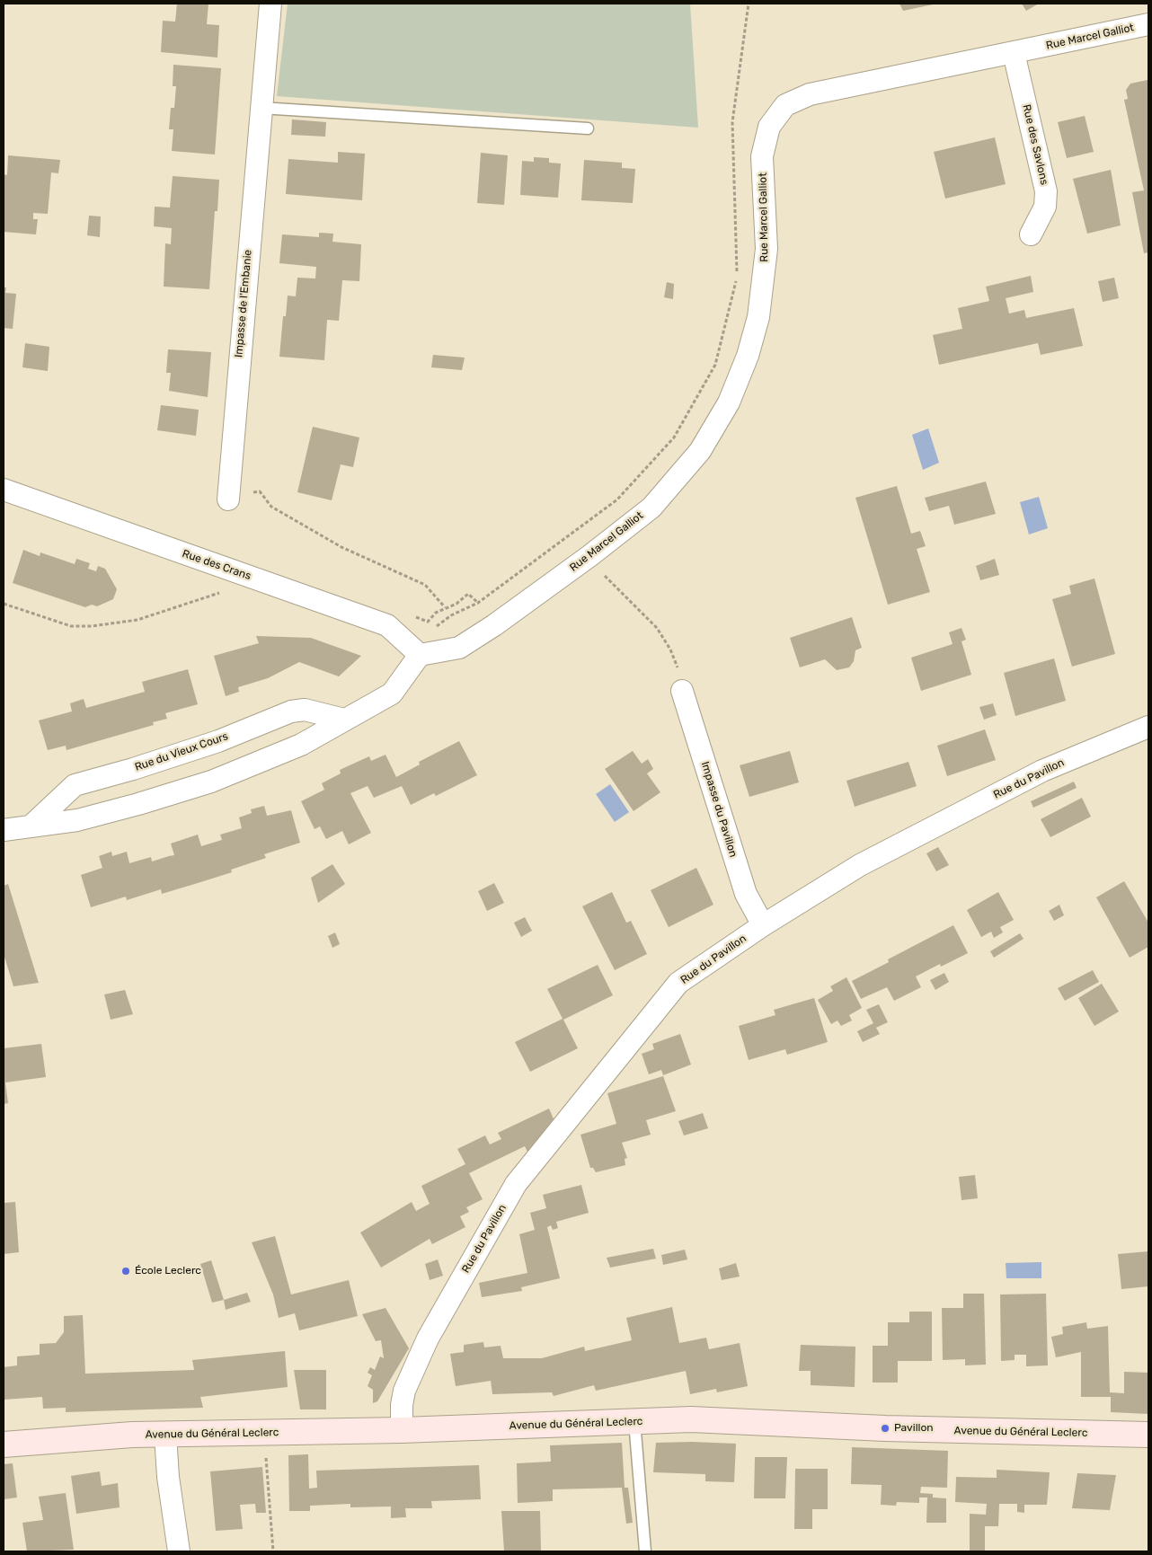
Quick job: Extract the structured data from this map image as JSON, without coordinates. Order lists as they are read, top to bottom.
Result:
{
  "streets": {
    "main road": ["Avenue du Général Leclerc"],
    "street": [
      "Rue Marcel Galliot",
      "Rue des Savlons",
      "Impasse de l'Embanie",
      "Rue des Crans",
      "Rue du Vieux Cours",
      "Rue du Pavillon",
      "Impasse du Pavillon"
    ]
  },
  "crossings": [
    ["Rue Marcel Galliot", "Rue des Savlons"],
    ["Rue Marcel Galliot", "Rue des Crans"],
    ["Rue du Pavillon", "Impasse du Pavillon"],
    ["Rue du Pavillon", "Avenue du Général Leclerc"]
  ],
  "places": ["École Leclerc", "Pavillon"]
}
